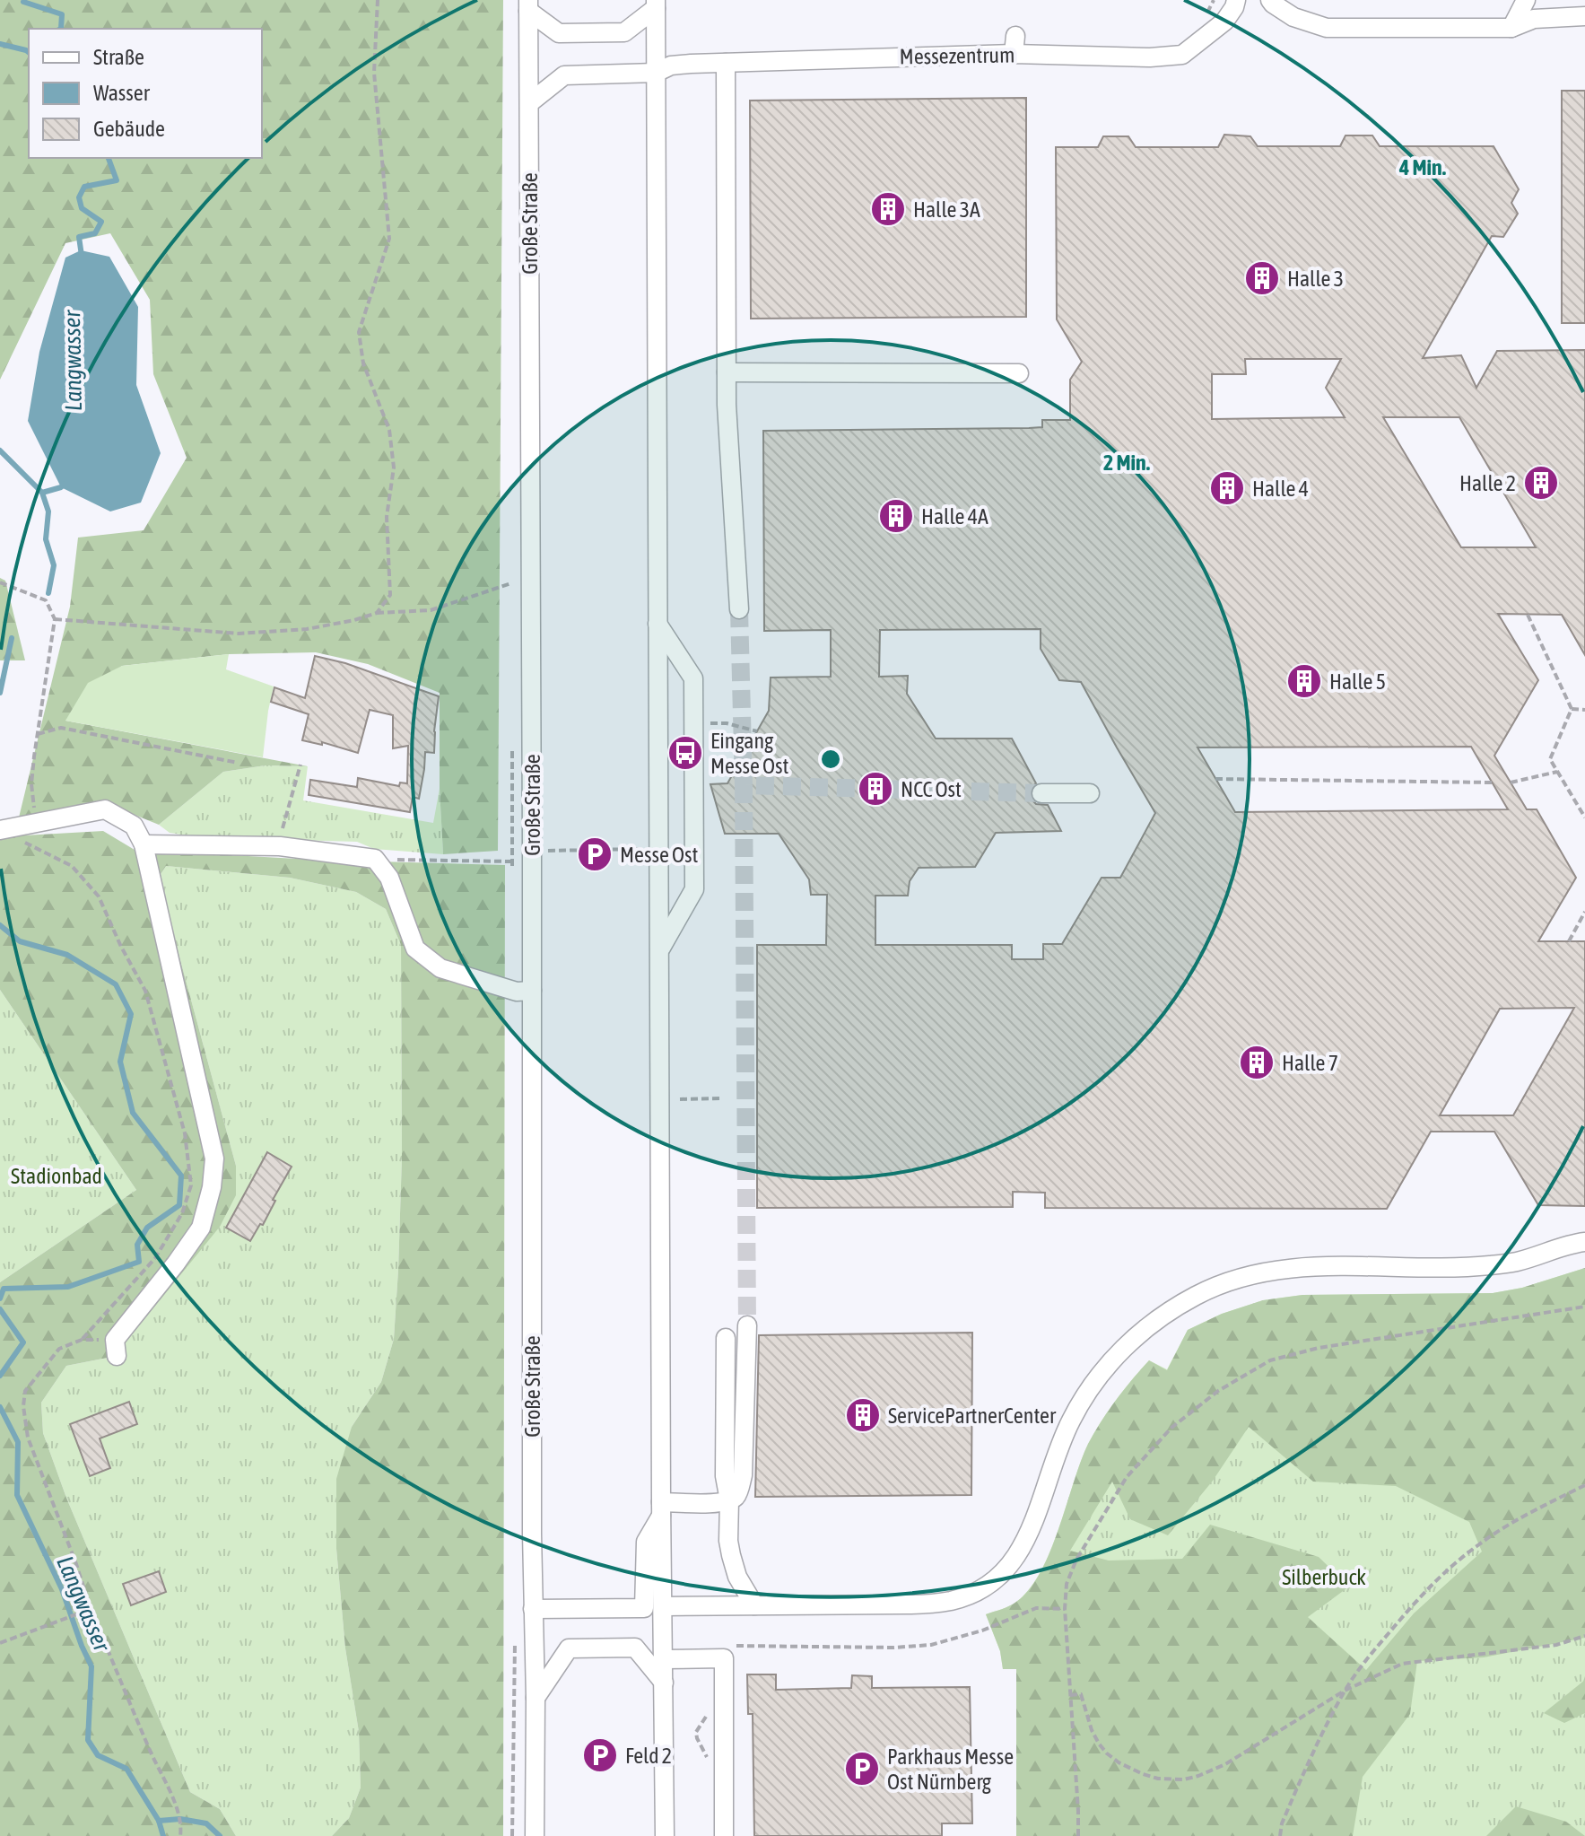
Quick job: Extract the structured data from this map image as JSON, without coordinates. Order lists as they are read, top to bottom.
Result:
{
  "streets": {
    "lane": ["Messezentrum", "Große Straße"]
  },
  "crossings": [
    ["Messezentrum", "Große Straße"]
  ],
  "water": ["Langwasser"],
  "parks": ["Stadionbad", "Silberbuck"],
  "places": {
    "building": [
      "Halle 3A",
      "Halle 3",
      "Halle 2",
      "Halle 4",
      "Halle 4A",
      "Halle 5",
      "NCC Ost",
      "Halle 7",
      "ServicePartnerCenter"
    ],
    "bus stop": ["Eingang Messe Ost"],
    "parking": ["Messe Ost", "Feld 2", "Parkhaus Messe Ost Nürnberg"]
  },
  "legend": ["Straße", "Wasser", "Gebäude"],
  "rings": ["4 Min.", "2 Min."]
}
